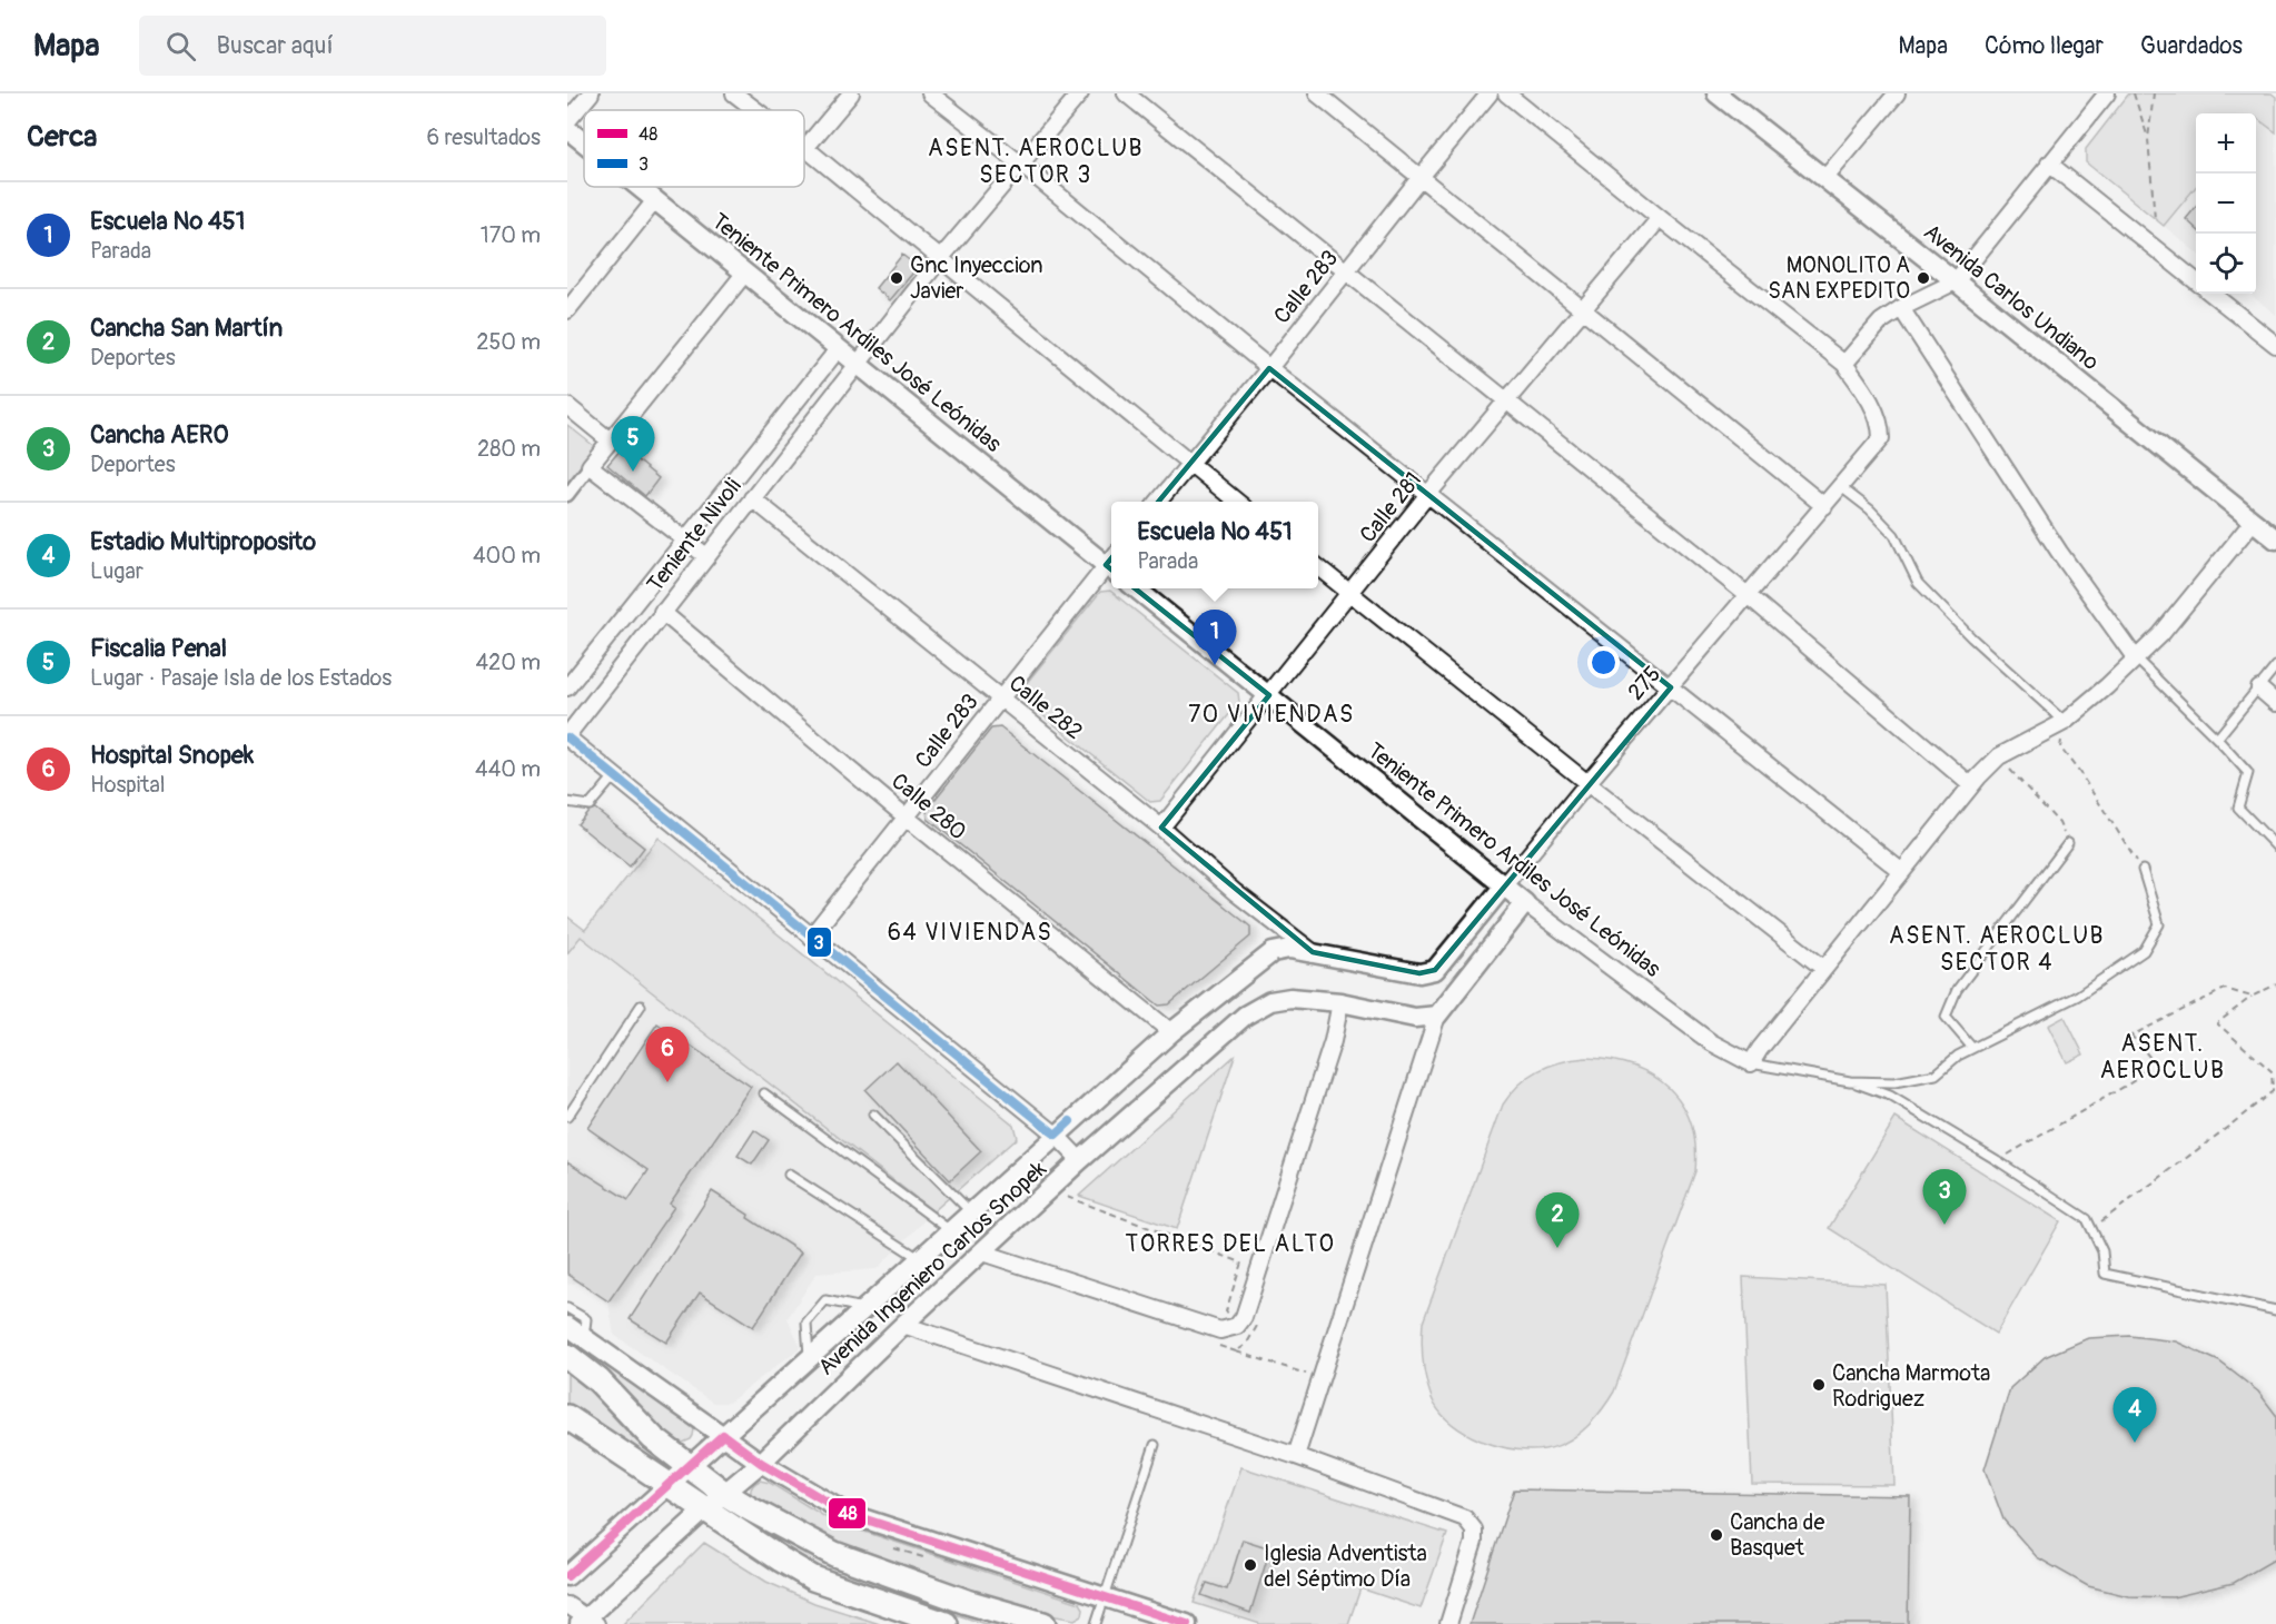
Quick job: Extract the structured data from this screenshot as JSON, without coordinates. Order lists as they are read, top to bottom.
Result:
{
  "streets": {
    "street": [
      "Calle 283",
      "Avenida Carlos Undiano",
      "Teniente Primero Ardiles José Leónidas",
      "Calle 281",
      "Teniente Nivoli",
      "275",
      "Calle 282",
      "Calle 280",
      "Avenida Ingeniero Carlos Snopek"
    ]
  },
  "crossings": [
    ["Calle 283", "Calle 282"],
    ["Calle 283", "Calle 280"],
    ["Teniente Primero Ardiles José Leónidas", "Calle 281"],
    ["Teniente Primero Ardiles José Leónidas", "Teniente Nivoli"],
    ["Teniente Primero Ardiles José Leónidas", "275"],
    ["Calle 281", "Calle 282"],
    ["Teniente Nivoli", "Calle 282"],
    ["Teniente Nivoli", "Calle 280"],
    ["275", "Avenida Ingeniero Carlos Snopek"],
    ["Calle 282", "Avenida Ingeniero Carlos Snopek"],
    ["Calle 280", "Avenida Ingeniero Carlos Snopek"]
  ],
  "districts": [
    "ASENT. AEROCLUB SECTOR 3",
    "70 VIVIENDAS",
    "64 VIVIENDAS",
    "ASENT. AEROCLUB SECTOR 4",
    "ASENT. AEROCLUB",
    "TORRES DEL ALTO"
  ],
  "places": [
    "Gnc Inyeccion Javier",
    "MONOLITO A SAN EXPEDITO",
    "Cancha Marmota Rodriguez",
    "Cancha de Basquet",
    "Iglesia Adventista del Séptimo Día"
  ],
  "lines": ["transit line 3", "transit line 48"],
  "legend": ["48", "3"],
  "page": {
    "header": "Mapa",
    "search": "Buscar aquí",
    "nav": ["Mapa", "Cómo llegar", "Guardados"],
    "heading": ["Cerca", "6 resultados"],
    "map_buttons": ["+", "−"],
    "list": [
      {
        "mark": "1",
        "name": "Escuela Nº 451",
        "note": "Parada",
        "value": "170 m"
      },
      {
        "mark": "2",
        "name": "Cancha San Martín",
        "note": "Deportes",
        "value": "250 m"
      },
      {
        "mark": "3",
        "name": "Cancha AERO",
        "note": "Deportes",
        "value": "280 m"
      },
      {
        "mark": "4",
        "name": "Estadio Multiproposito",
        "note": "Lugar",
        "value": "400 m"
      },
      {
        "mark": "5",
        "name": "Fiscalia Penal",
        "note": "Lugar · Pasaje Isla de los Estados",
        "value": "420 m"
      },
      {
        "mark": "6",
        "name": "Hospital Snopek",
        "note": "Hospital",
        "value": "440 m"
      }
    ],
    "pins": [
      "5",
      "1",
      "6",
      "3",
      "2",
      "4"
    ],
    "popup": ["Escuela Nº 451", "Parada"]
  }
}
